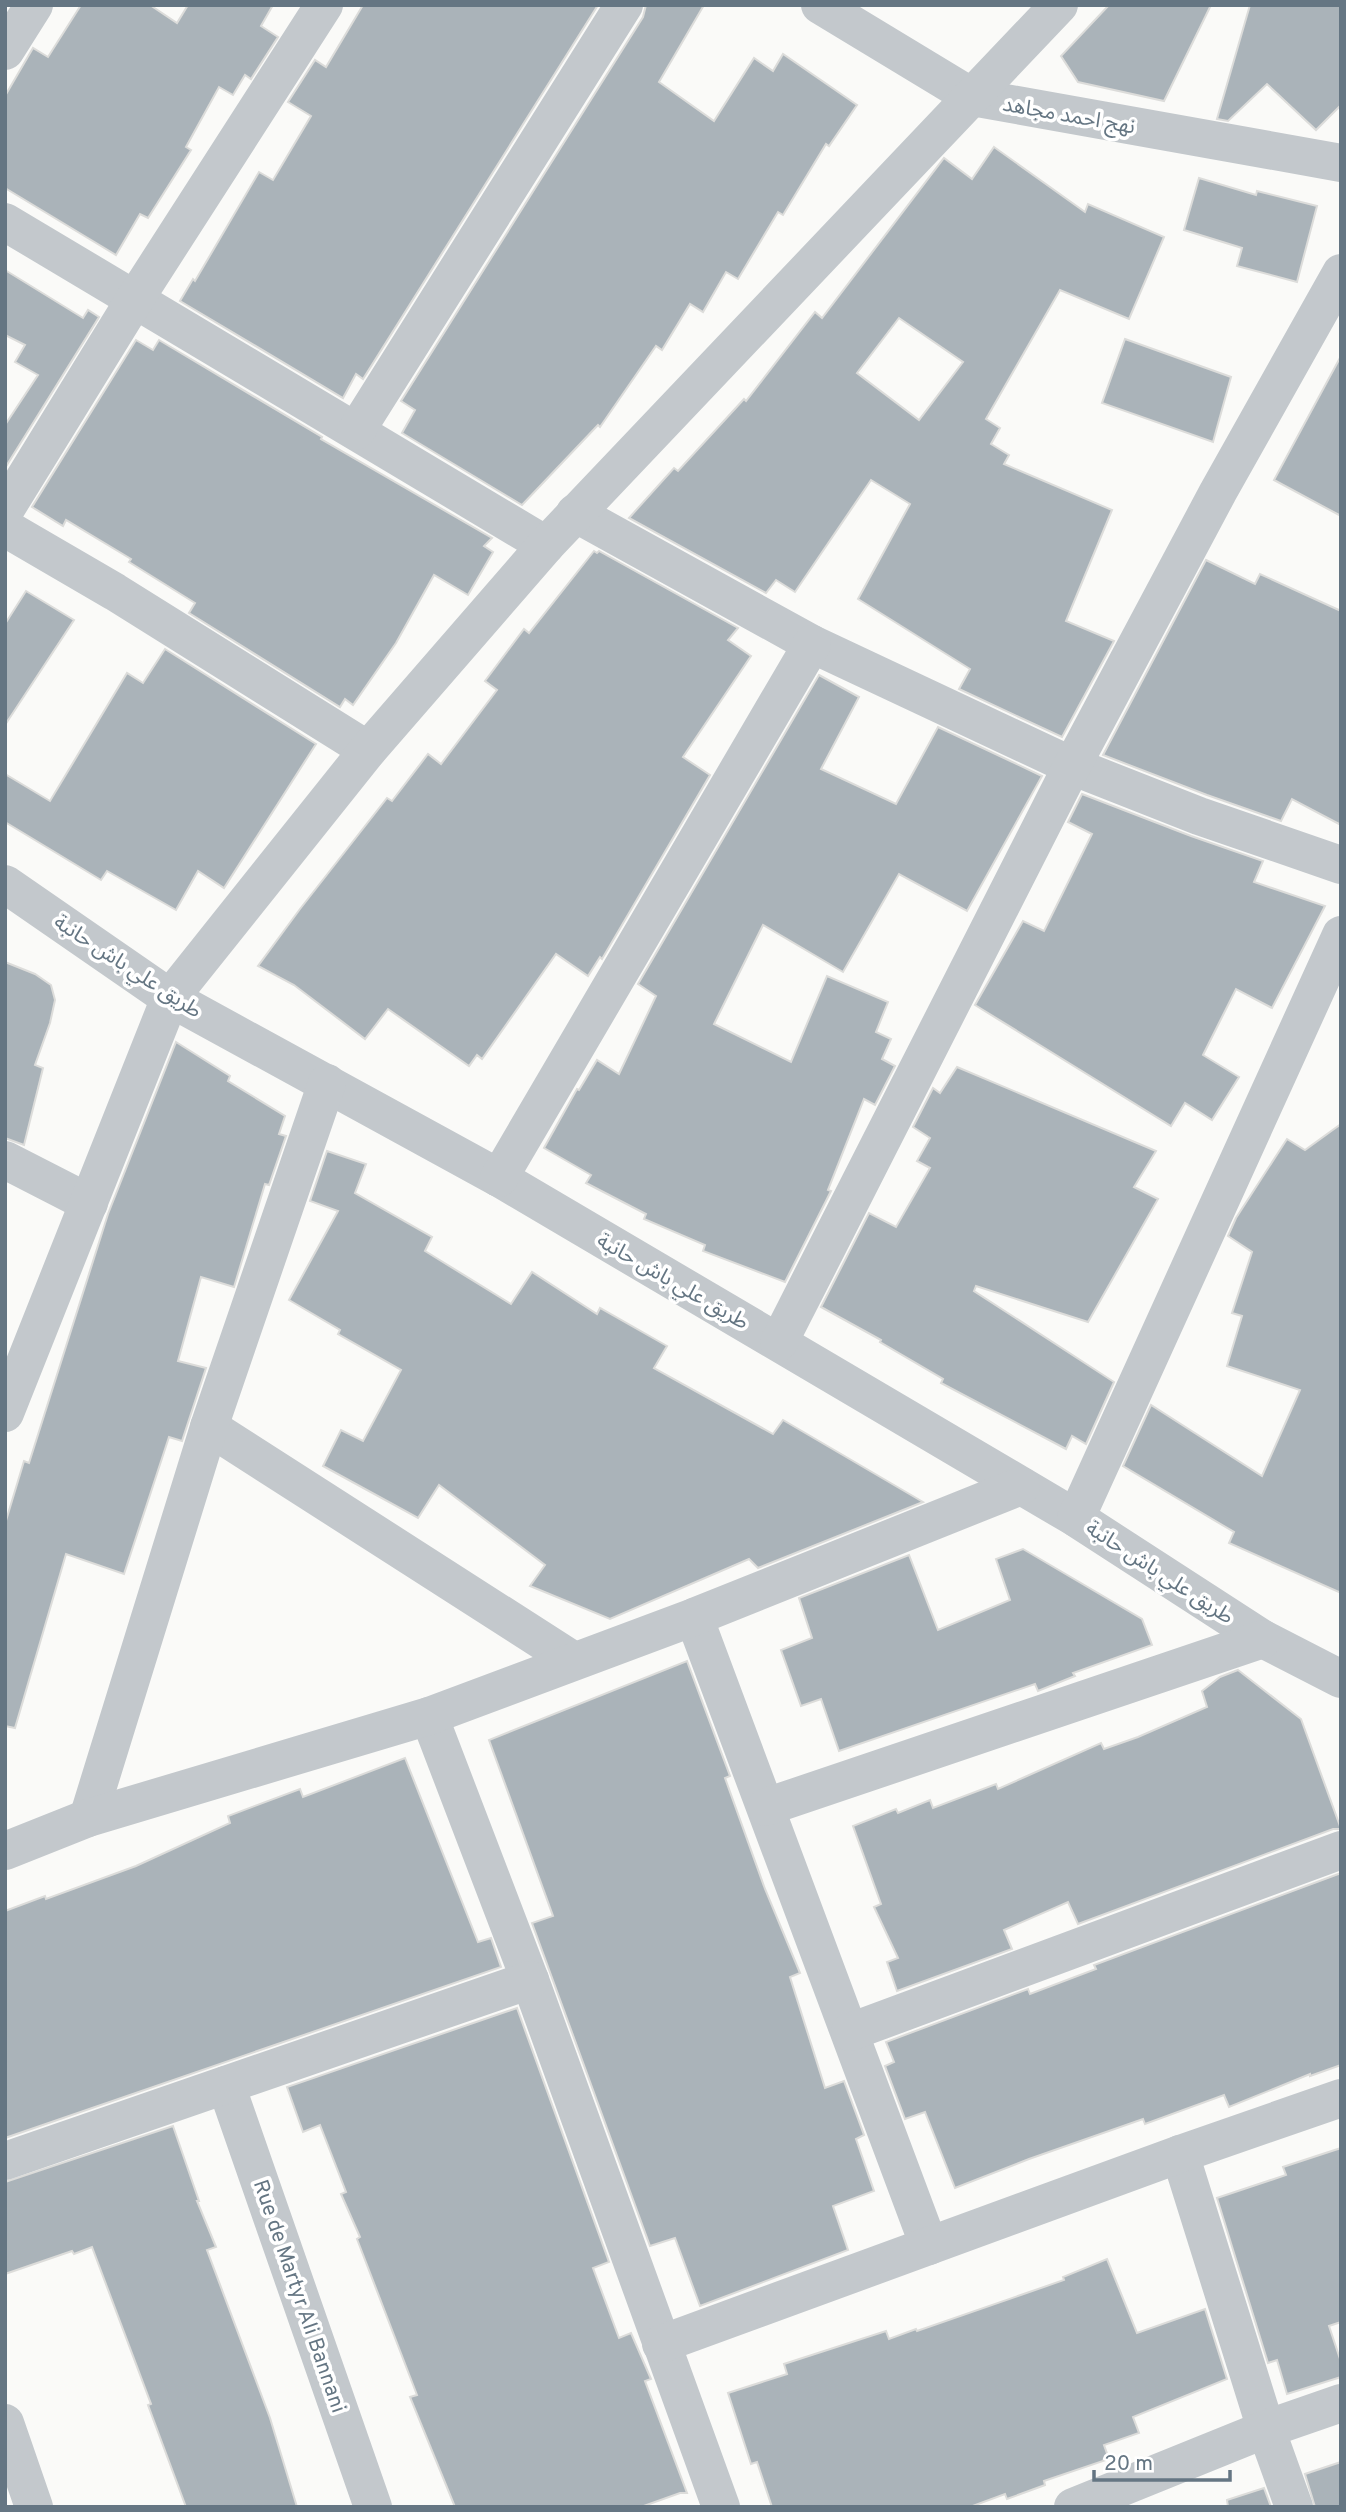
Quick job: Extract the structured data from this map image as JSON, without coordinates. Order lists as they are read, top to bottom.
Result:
{
  "streets": {
    "street": ["نهج احمد مجاهد", "طريق علي باش حانبة", "Rue de Martyr Ali Bannani"]
  },
  "scale_bar": "20 m"
}
